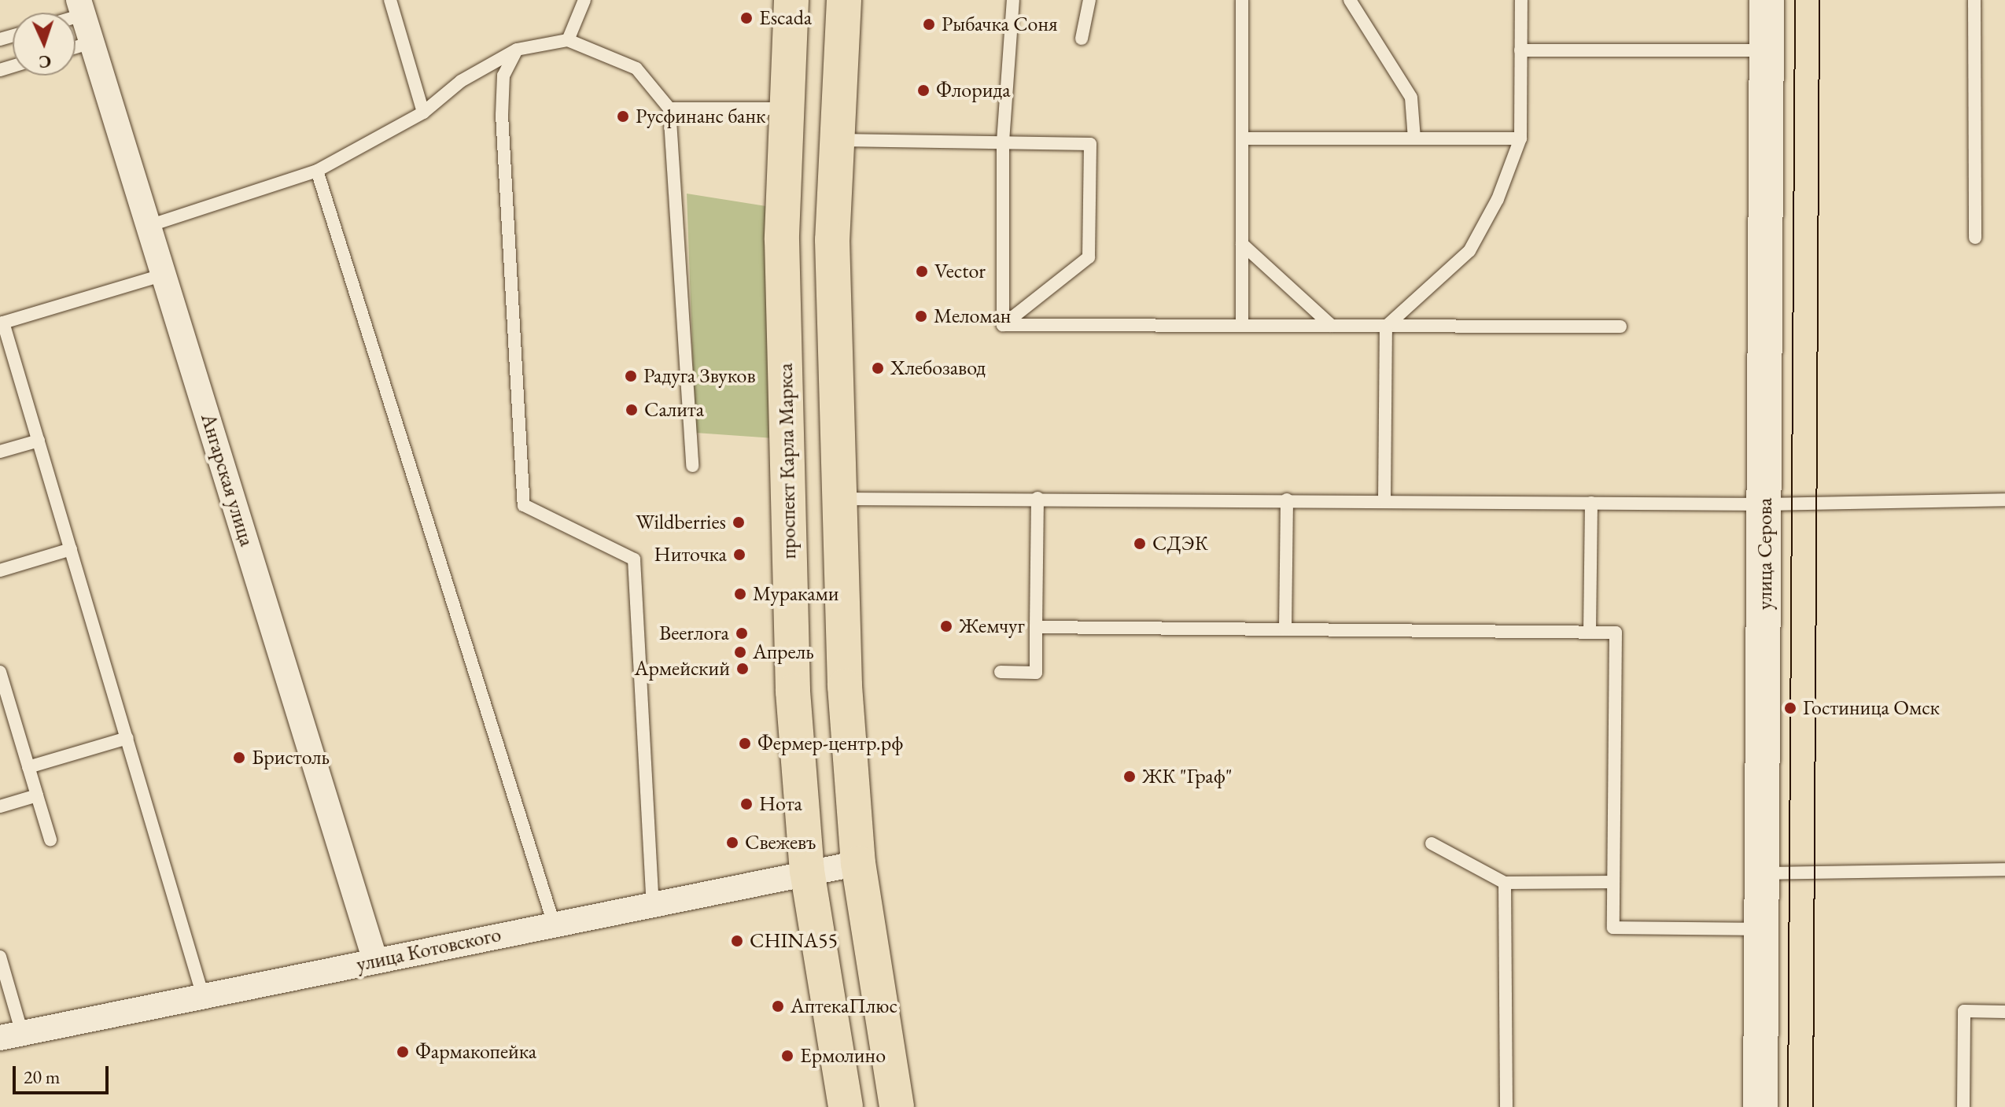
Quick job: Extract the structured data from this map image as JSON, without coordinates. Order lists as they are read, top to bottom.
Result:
{
  "streets": {
    "main road": ["проспект Карла Маркса"],
    "street": ["Ангарская улица", "улица Серова", "улица Котовского"]
  },
  "crossings": [
    ["проспект Карла Маркса", "улица Котовского"],
    ["Ангарская улица", "улица Котовского"]
  ],
  "places": [
    "Escada",
    "Рыбачка Соня",
    "Флорида",
    "Русфинанс банк",
    "Vector",
    "Меломан",
    "Хлебозавод",
    "Радуга Звуков",
    "Салита",
    "Wildberries",
    "СДЭК",
    "Ниточка",
    "Мураками",
    "Жемчуг",
    "Beerлога",
    "Апрель",
    "Армейский",
    "Гостиница Омск",
    "Фермер-центр.рф",
    "Бристоль",
    "ЖК \"Граф\"",
    "Нота",
    "Свежевъ",
    "CHINA55",
    "АптекаПлюс",
    "Фармакопейка",
    "Ермолино"
  ],
  "scale_bar": "20 m",
  "north": "bottom"
}
